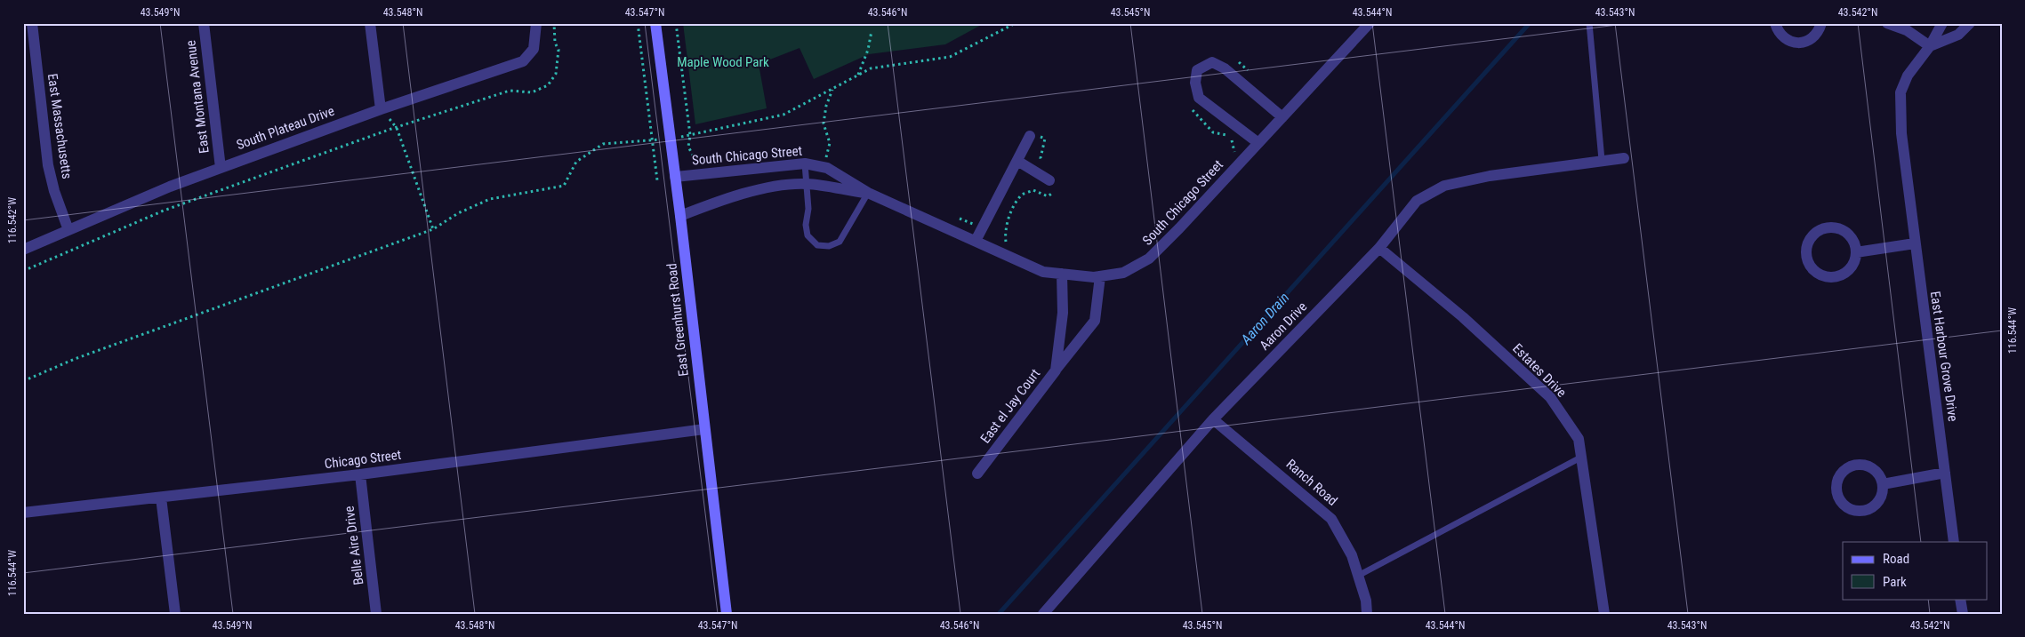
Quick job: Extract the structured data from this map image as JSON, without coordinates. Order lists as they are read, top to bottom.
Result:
{
  "streets": {
    "main road": ["East Greenhurst Road"],
    "street": [
      "East Montana Avenue",
      "East Massachusetts",
      "South Plateau Drive",
      "South Chicago Street",
      "Aaron Drive",
      "East Harbour Grove Drive",
      "Estates Drive",
      "East el Jay Court",
      "Chicago Street",
      "Ranch Road",
      "Belle Aire Drive"
    ]
  },
  "crossings": [
    ["East Montana Avenue", "South Plateau Drive"],
    ["East Massachusetts", "South Plateau Drive"],
    ["South Chicago Street", "East Greenhurst Road"],
    ["South Chicago Street", "East el Jay Court"],
    ["East Greenhurst Road", "Chicago Street"],
    ["Aaron Drive", "Estates Drive"],
    ["Aaron Drive", "Ranch Road"],
    ["Chicago Street", "Belle Aire Drive"]
  ],
  "water": ["Aaron Drain"],
  "parks": ["Maple Wood Park"],
  "legend": ["Road", "Park"],
  "coordinates": [
    "43.549°N",
    "43.548°N",
    "43.547°N",
    "43.546°N",
    "43.545°N",
    "43.544°N",
    "43.543°N",
    "43.542°N",
    "116.542°W",
    "116.544°W"
  ]
}
